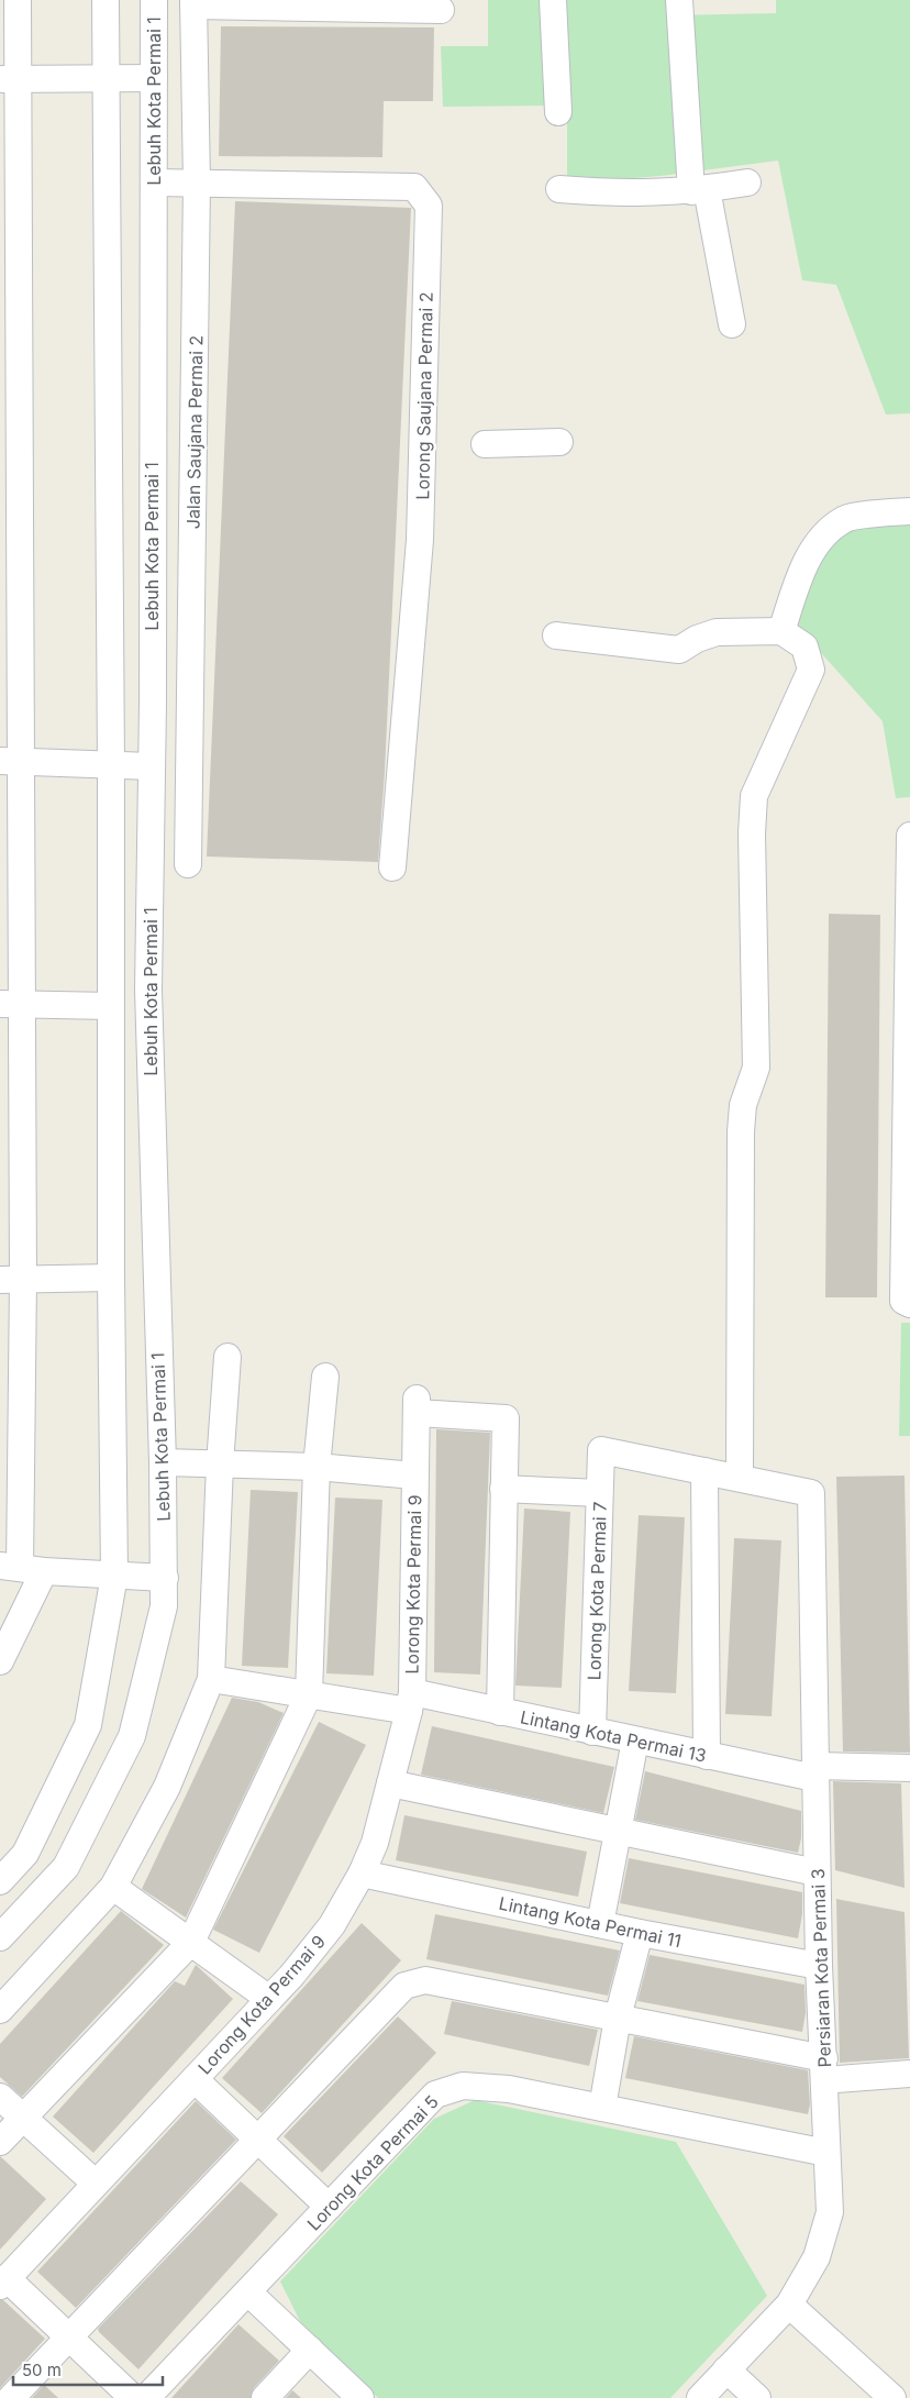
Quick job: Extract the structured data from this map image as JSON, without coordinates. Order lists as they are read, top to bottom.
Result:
{
  "streets": {
    "street": [
      "Lebuh Kota Permai 1",
      "Lorong Saujana Permai 2",
      "Jalan Saujana Permai 2",
      "Lorong Kota Permai 9",
      "Lorong Kota Permai 7",
      "Lintang Kota Permai 13",
      "Lintang Kota Permai 11",
      "Persiaran Kota Permai 3",
      "Lorong Kota Permai 5"
    ]
  },
  "crossings": [
    ["Lebuh Kota Permai 1", "Lorong Saujana Permai 2"],
    ["Lorong Saujana Permai 2", "Jalan Saujana Permai 2"],
    ["Lorong Kota Permai 9", "Lintang Kota Permai 13"],
    ["Lorong Kota Permai 9", "Lintang Kota Permai 11"],
    ["Lorong Kota Permai 7", "Lintang Kota Permai 13"],
    ["Lintang Kota Permai 13", "Persiaran Kota Permai 3"],
    ["Lintang Kota Permai 11", "Persiaran Kota Permai 3"],
    ["Persiaran Kota Permai 3", "Lorong Kota Permai 5"]
  ],
  "scale_bar": "50 m"
}
